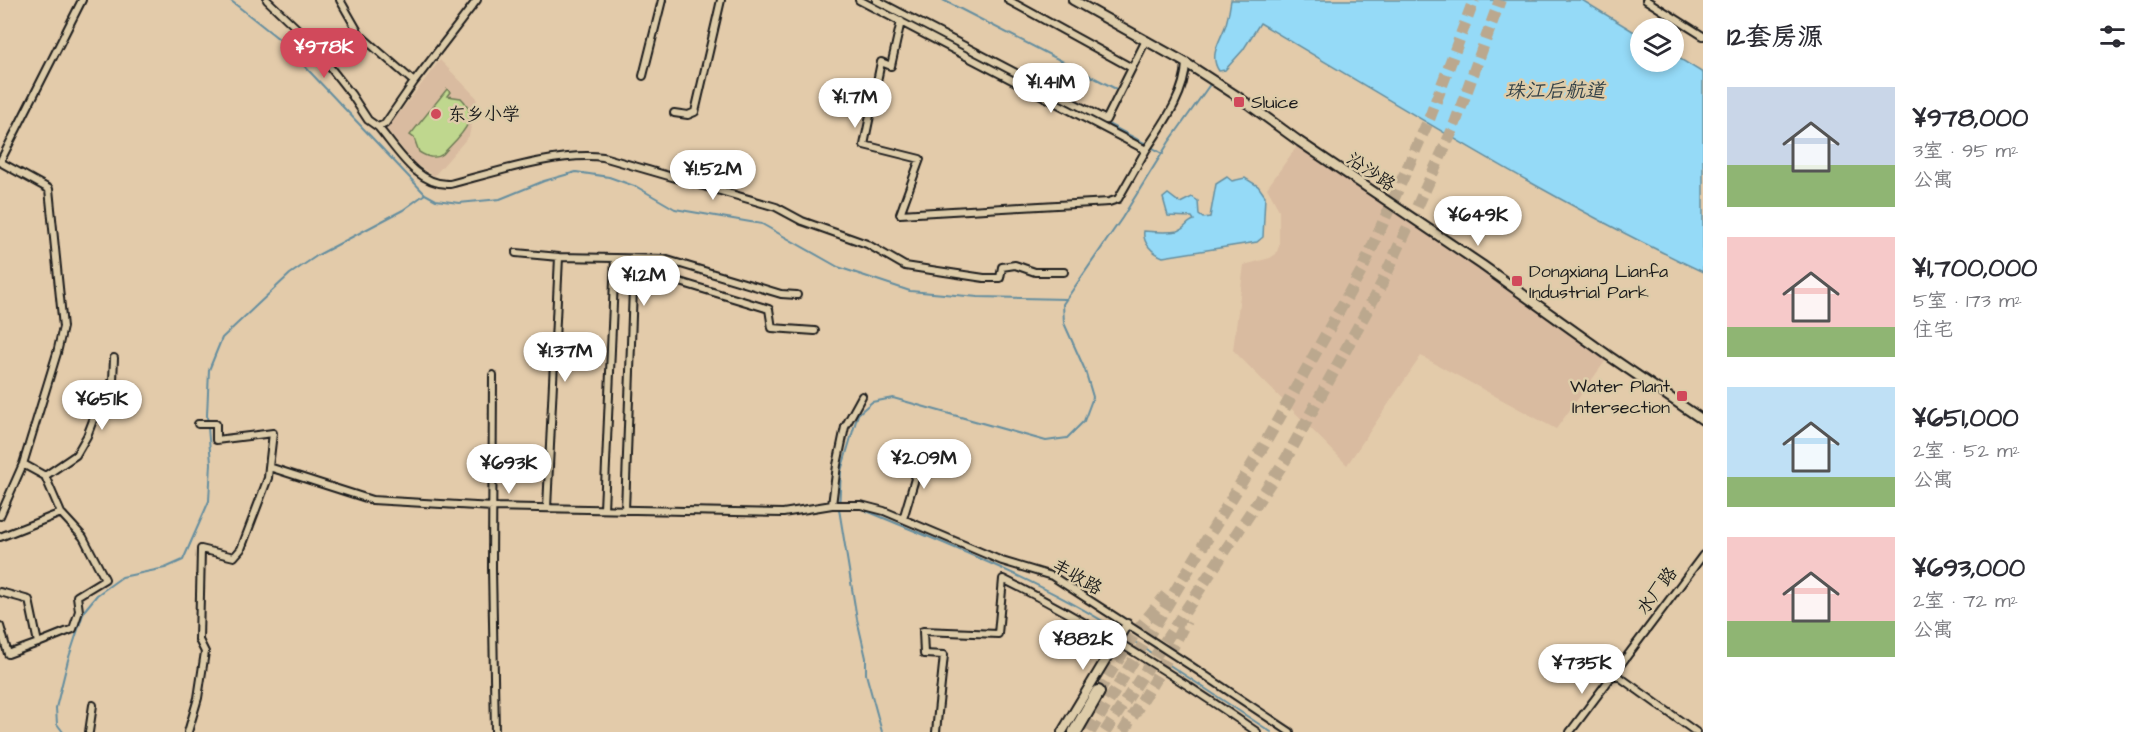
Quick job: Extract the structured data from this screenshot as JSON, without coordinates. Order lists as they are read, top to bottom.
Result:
{
  "streets": {
    "street": ["沿沙路", "丰收路", "水厂路"]
  },
  "water": ["珠江后航道"],
  "places": {
    "transit": ["Sluice", "Dongxiang Lianfa Industrial Park", "Water Plant Intersection"],
    "other": ["东乡小学"]
  },
  "page": {
    "heading": "12套房源",
    "price": [
      "¥978K",
      "¥1.41M",
      "¥1.7M",
      "¥1.52M",
      "¥649K",
      "¥1.2M",
      "¥1.37M",
      "¥651K",
      "¥2.09M",
      "¥693K",
      "¥882K",
      "¥735K"
    ],
    "list": [
      {
        "name": "¥978,000",
        "note": "3室 · 95 m² · 公寓"
      },
      {
        "name": "¥1,700,000",
        "note": "5室 · 173 m² · 住宅"
      },
      {
        "name": "¥651,000",
        "note": "2室 · 52 m² · 公寓"
      },
      {
        "name": "¥693,000",
        "note": "2室 · 72 m² · 公寓"
      }
    ]
  }
}
